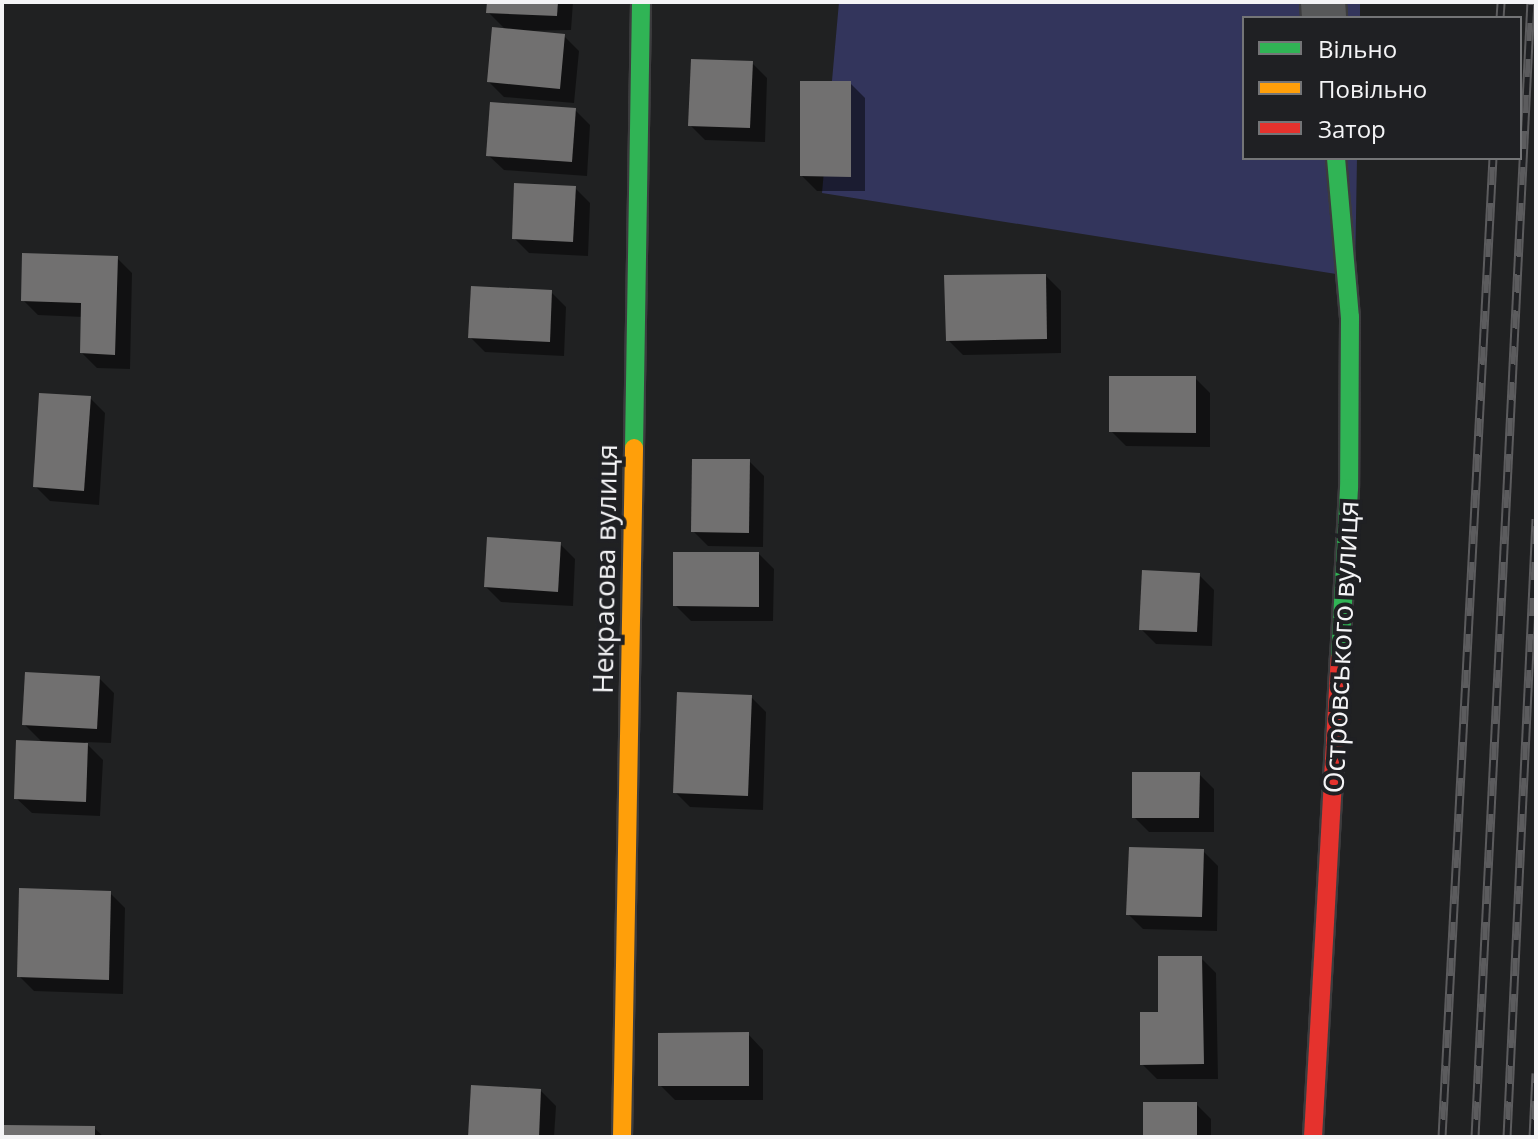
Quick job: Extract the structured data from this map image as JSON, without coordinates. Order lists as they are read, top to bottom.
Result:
{
  "streets": {
    "street": ["Некрасова вулиця", "Островського вулиця"]
  },
  "legend": ["Вільно", "Повільно", "Затор"]
}
